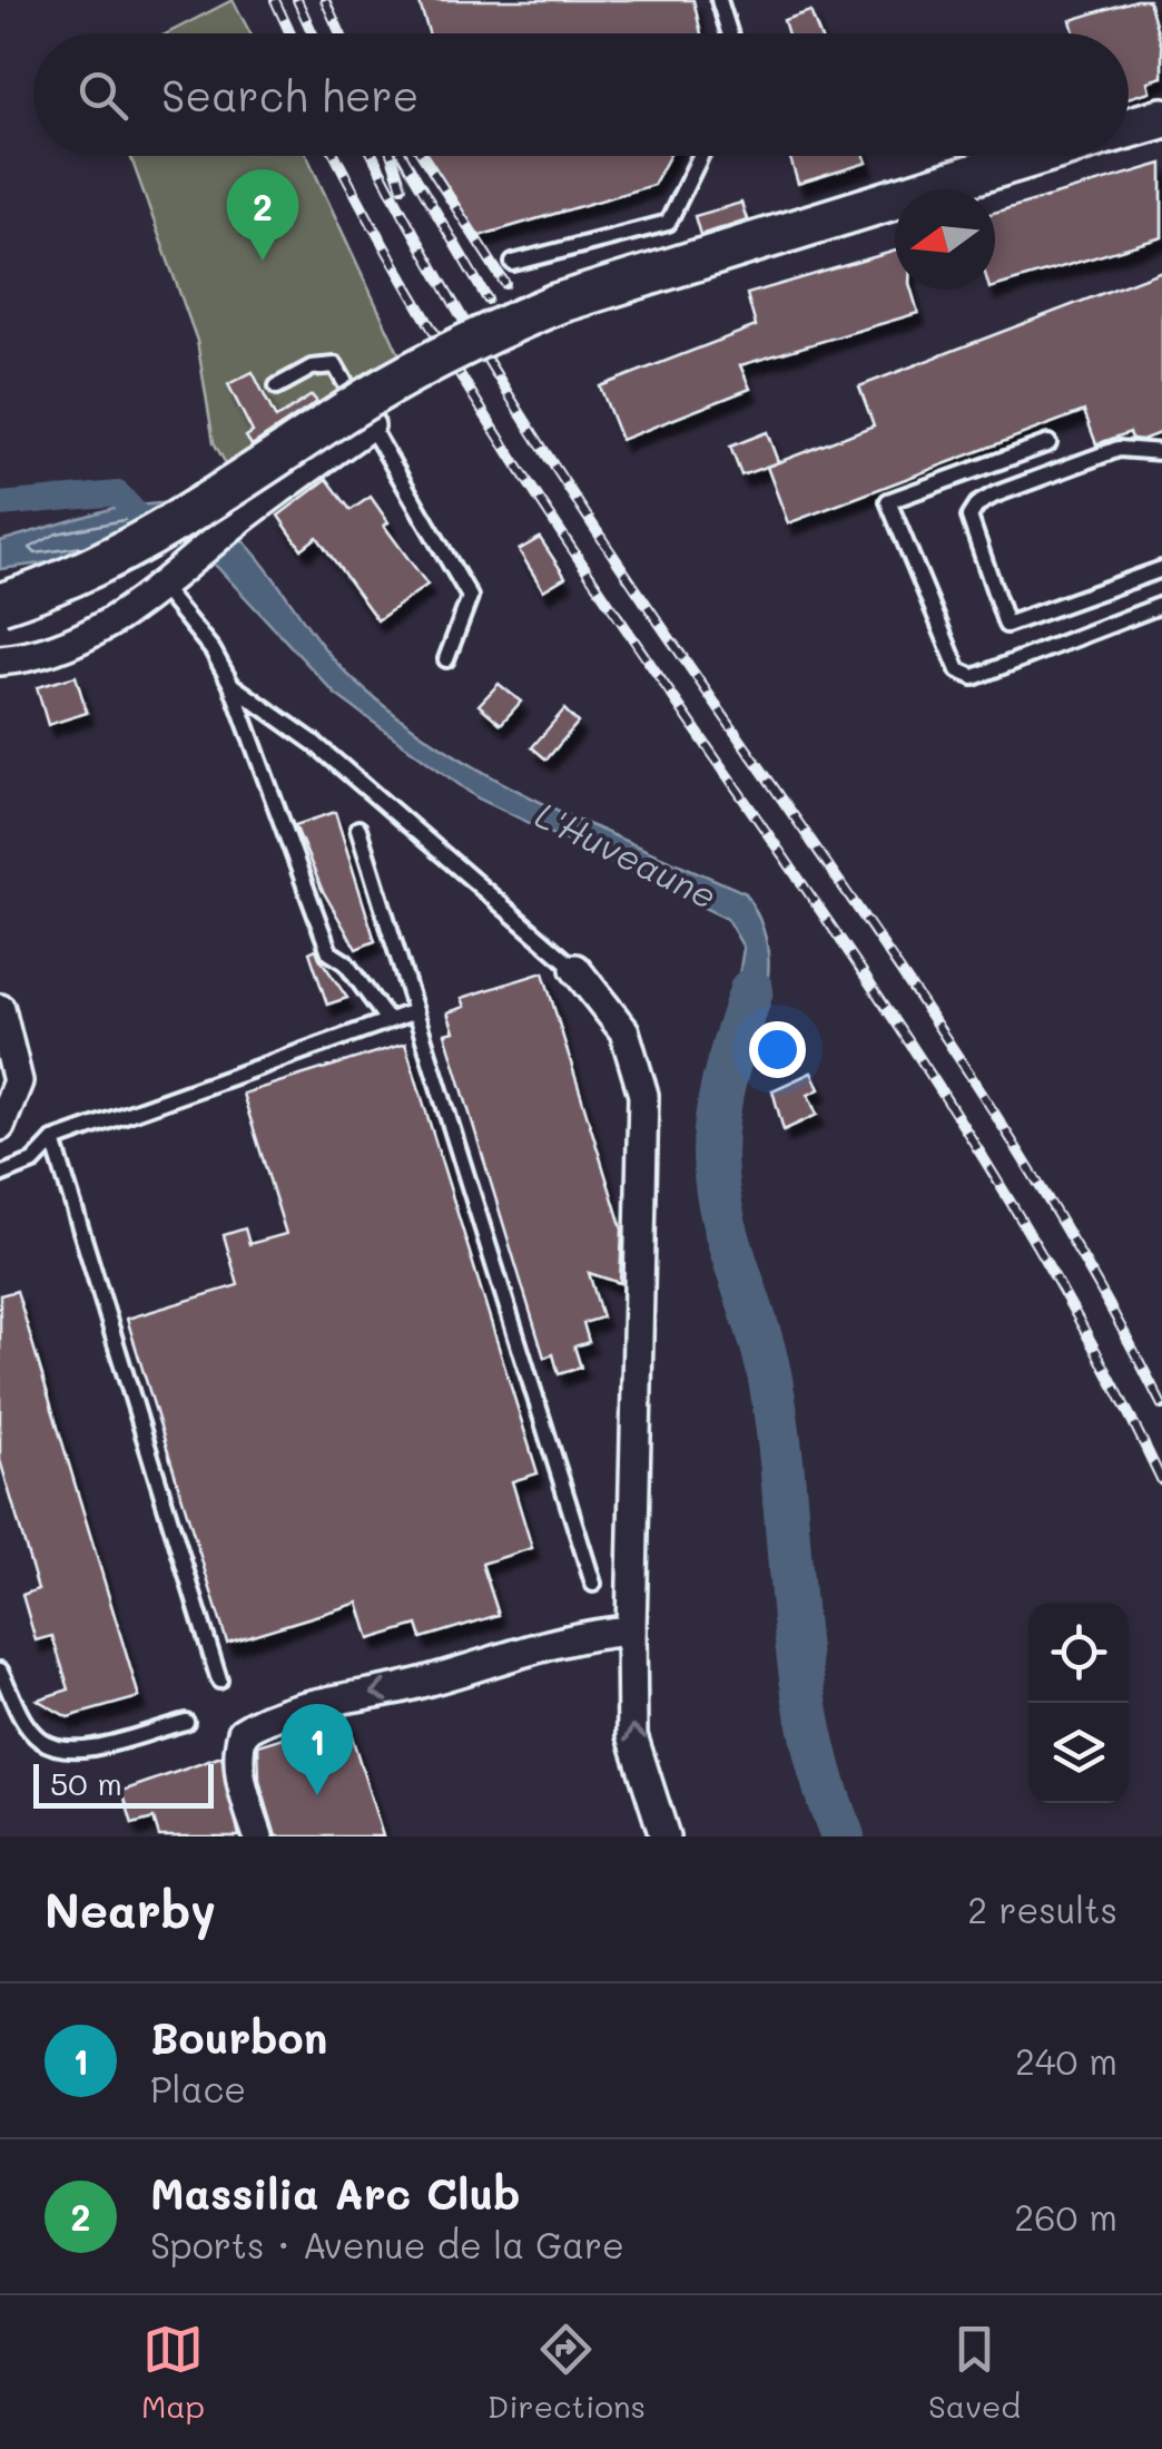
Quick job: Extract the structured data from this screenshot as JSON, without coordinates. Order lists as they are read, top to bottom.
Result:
{
  "water": ["L'Huveaune"],
  "scale_bar": "50 m",
  "north": "left",
  "page": {
    "search": "Search here",
    "pins": ["2", "1"],
    "scale": "50 m",
    "heading": ["Nearby", "2 results"],
    "list": [
      {
        "mark": "1",
        "name": "Bourbon",
        "note": "Place",
        "value": "240 m"
      },
      {
        "mark": "2",
        "name": "Massilia Arc Club",
        "note": "Sports · Avenue de la Gare",
        "value": "260 m"
      }
    ],
    "nav": ["Map", "Directions", "Saved"]
  }
}
